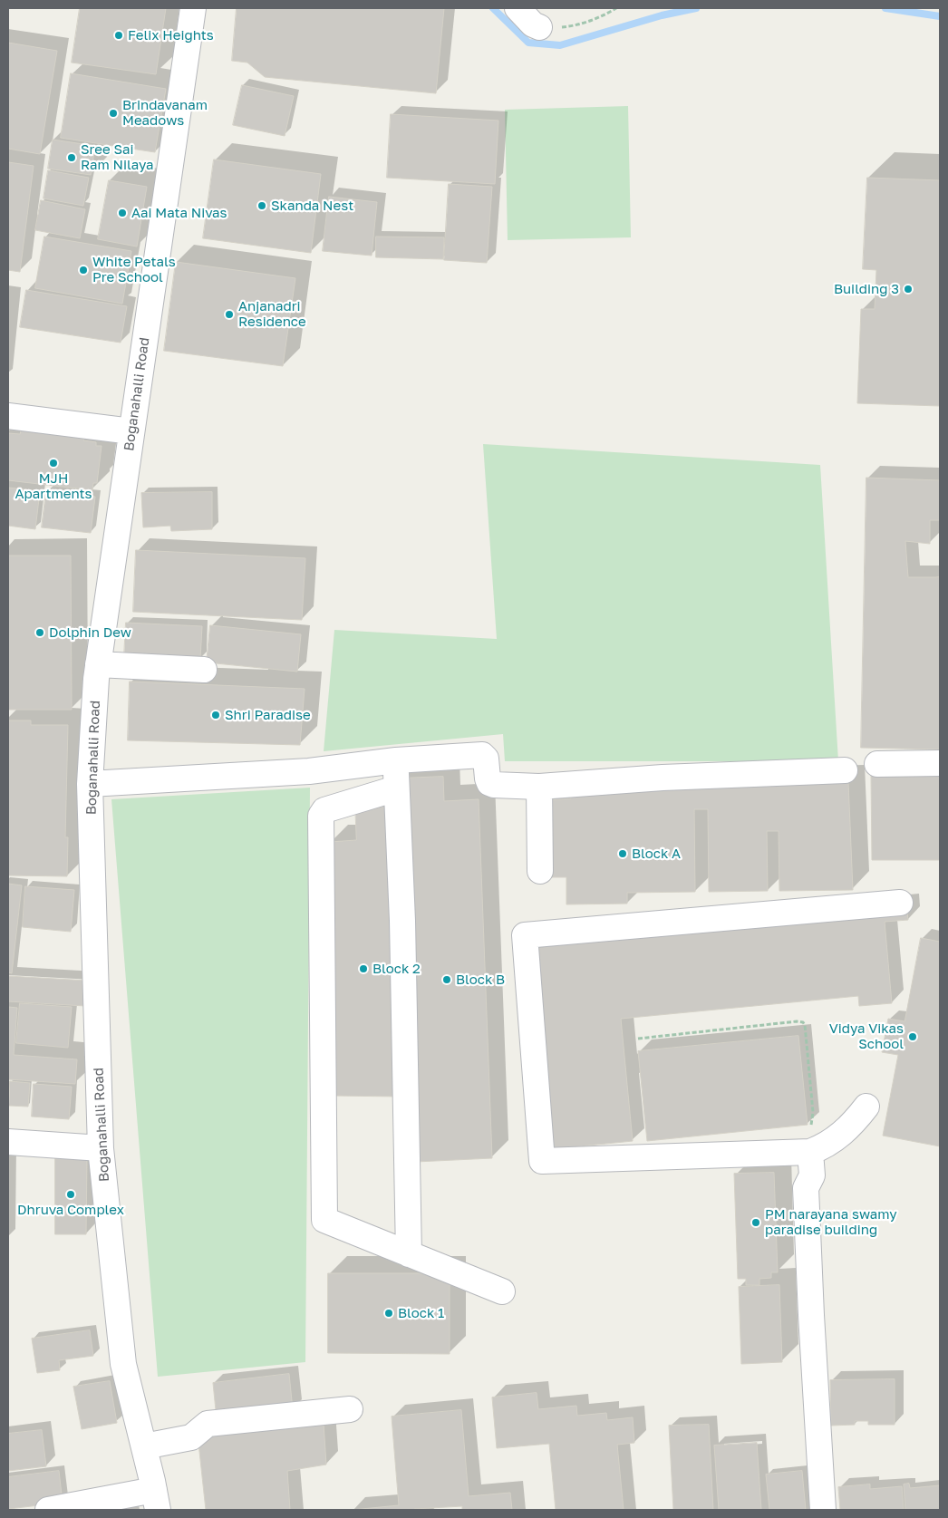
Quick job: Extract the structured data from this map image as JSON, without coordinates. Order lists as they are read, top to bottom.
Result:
{
  "streets": {
    "street": ["Boganahalli Road"]
  },
  "places": [
    "Felix Heights",
    "Brindavanam Meadows",
    "Sree Sai Ram Nilaya",
    "Skanda Nest",
    "Aai Mata Nivas",
    "White Petals Pre School",
    "Building 3",
    "Anjanadri Residence",
    "MJH Apartments",
    "Dolphin Dew",
    "Shri Paradise",
    "Block A",
    "Block 2",
    "Block B",
    "Vidya Vikas School",
    "Dhruva Complex",
    "PM narayana swamy paradise building",
    "Block 1"
  ]
}
